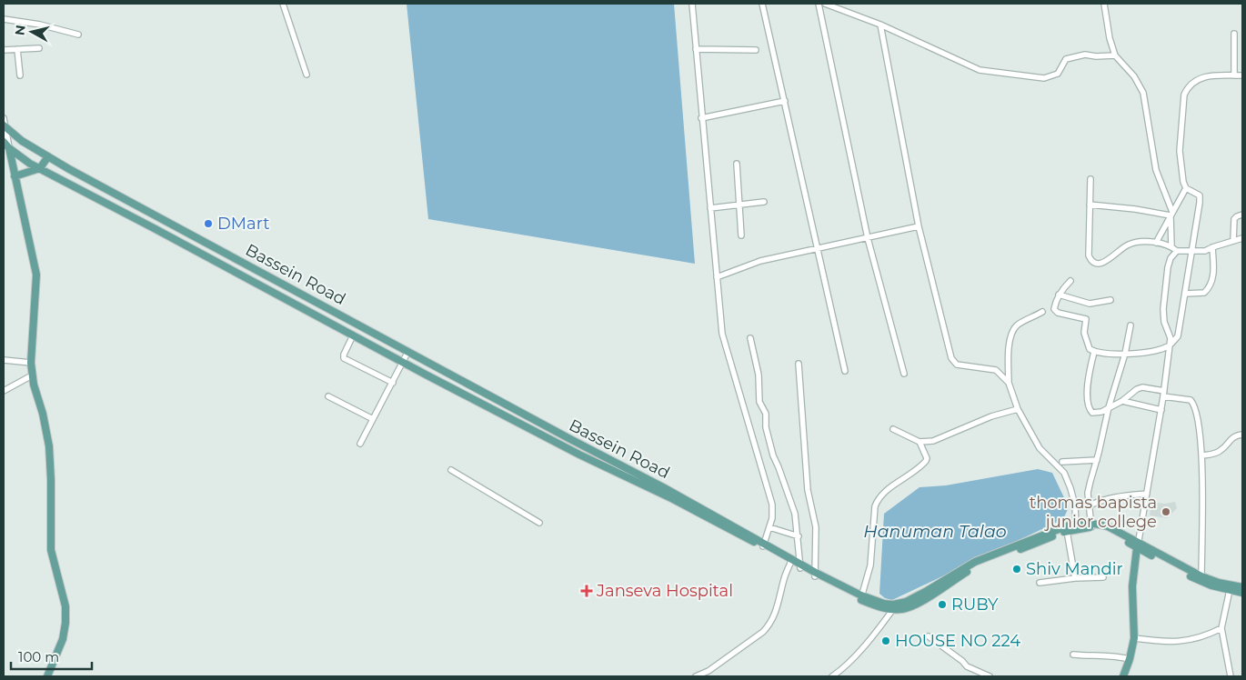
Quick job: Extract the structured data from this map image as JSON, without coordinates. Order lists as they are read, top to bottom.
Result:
{
  "streets": {
    "main road": ["Bassein Road"]
  },
  "water": ["Hanuman Talao"],
  "places": {
    "other": [
      "DMart",
      "thomas bapista junior college",
      "Shiv Mandir",
      "RUBY",
      "HOUSE NO 224"
    ],
    "health": ["Janseva Hospital"]
  },
  "scale_bar": "100 m",
  "north": "left"
}
